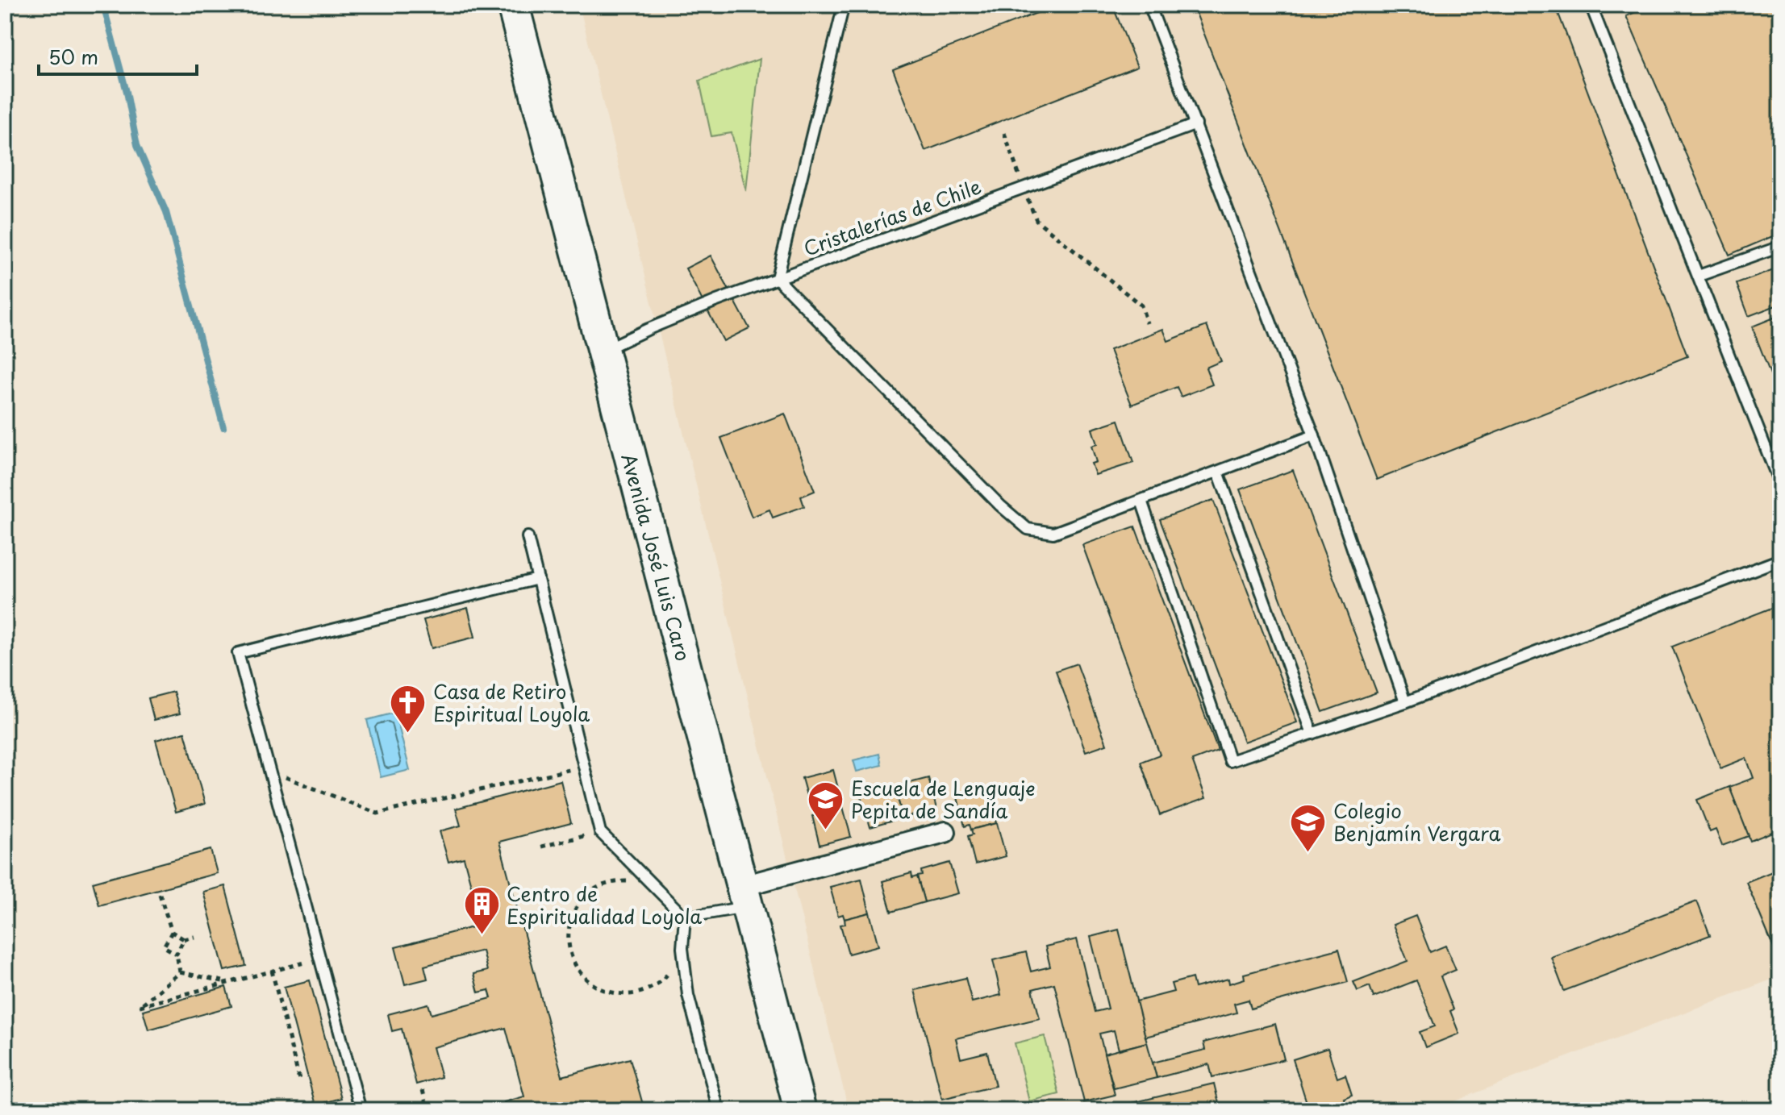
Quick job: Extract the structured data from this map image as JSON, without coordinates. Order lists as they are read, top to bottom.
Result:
{
  "streets": {
    "main road": ["Avenida José Luis Caro"],
    "lane": ["Cristalerías de Chile"]
  },
  "crossings": [
    ["Cristalerías de Chile", "Avenida José Luis Caro"]
  ],
  "places": {
    "church": ["Casa de Retiro Espiritual Loyola"],
    "school or university": ["Escuela de Lenguaje Pepita de Sandía", "Colegio Benjamín Vergara"],
    "building": ["Centro de Espiritualidad Loyola"]
  },
  "scale_bar": "50 m"
}
